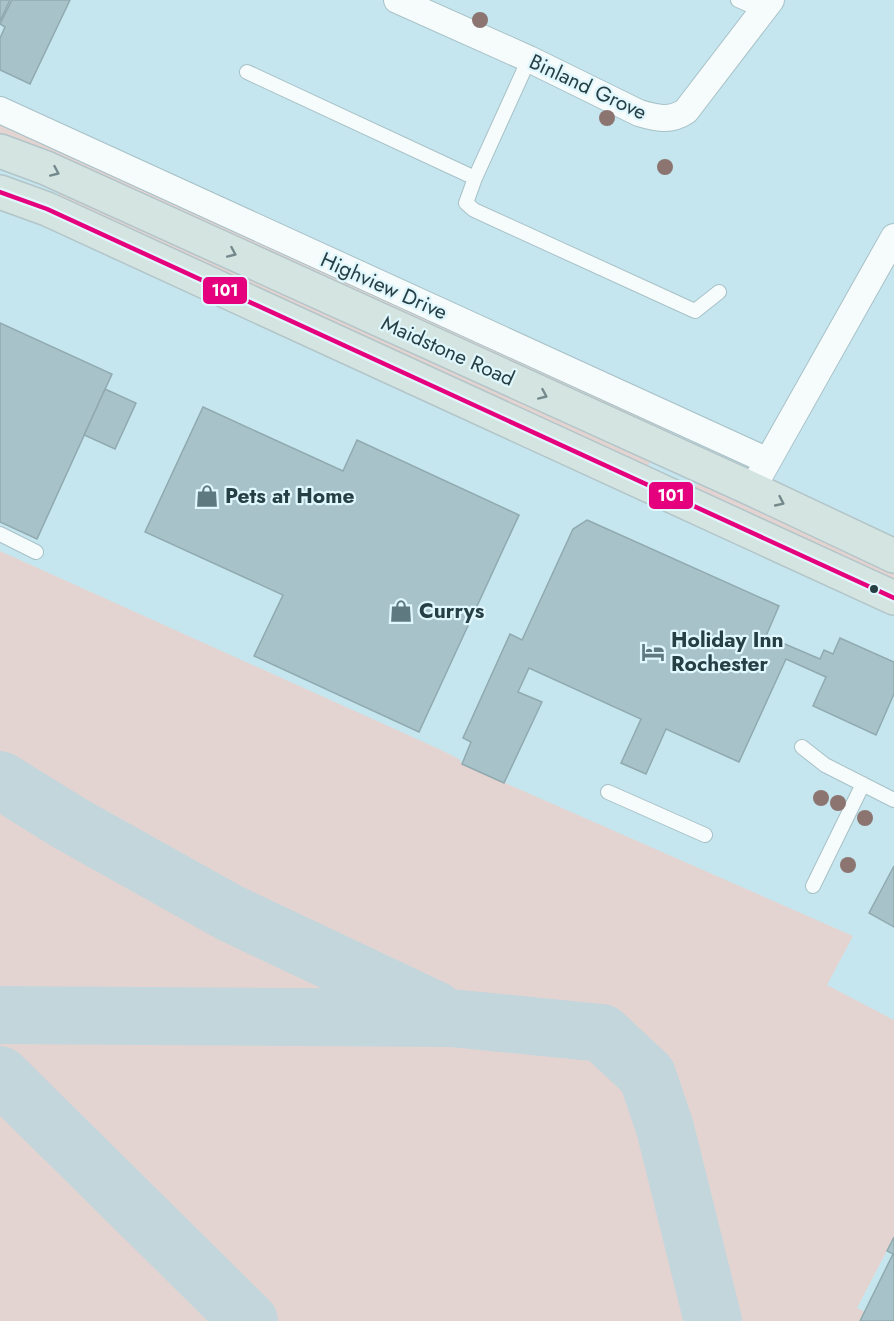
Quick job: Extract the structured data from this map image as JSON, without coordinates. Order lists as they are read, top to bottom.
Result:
{
  "streets": {
    "main road": ["Maidstone Road"],
    "street": ["Binland Grove", "Highview Drive"]
  },
  "crossings": [
    ["Highview Drive", "Maidstone Road"]
  ],
  "places": {
    "shop": ["Pets at Home", "Currys"],
    "hotel": ["Holiday Inn Rochester"]
  },
  "lines": ["transit line 101"]
}
